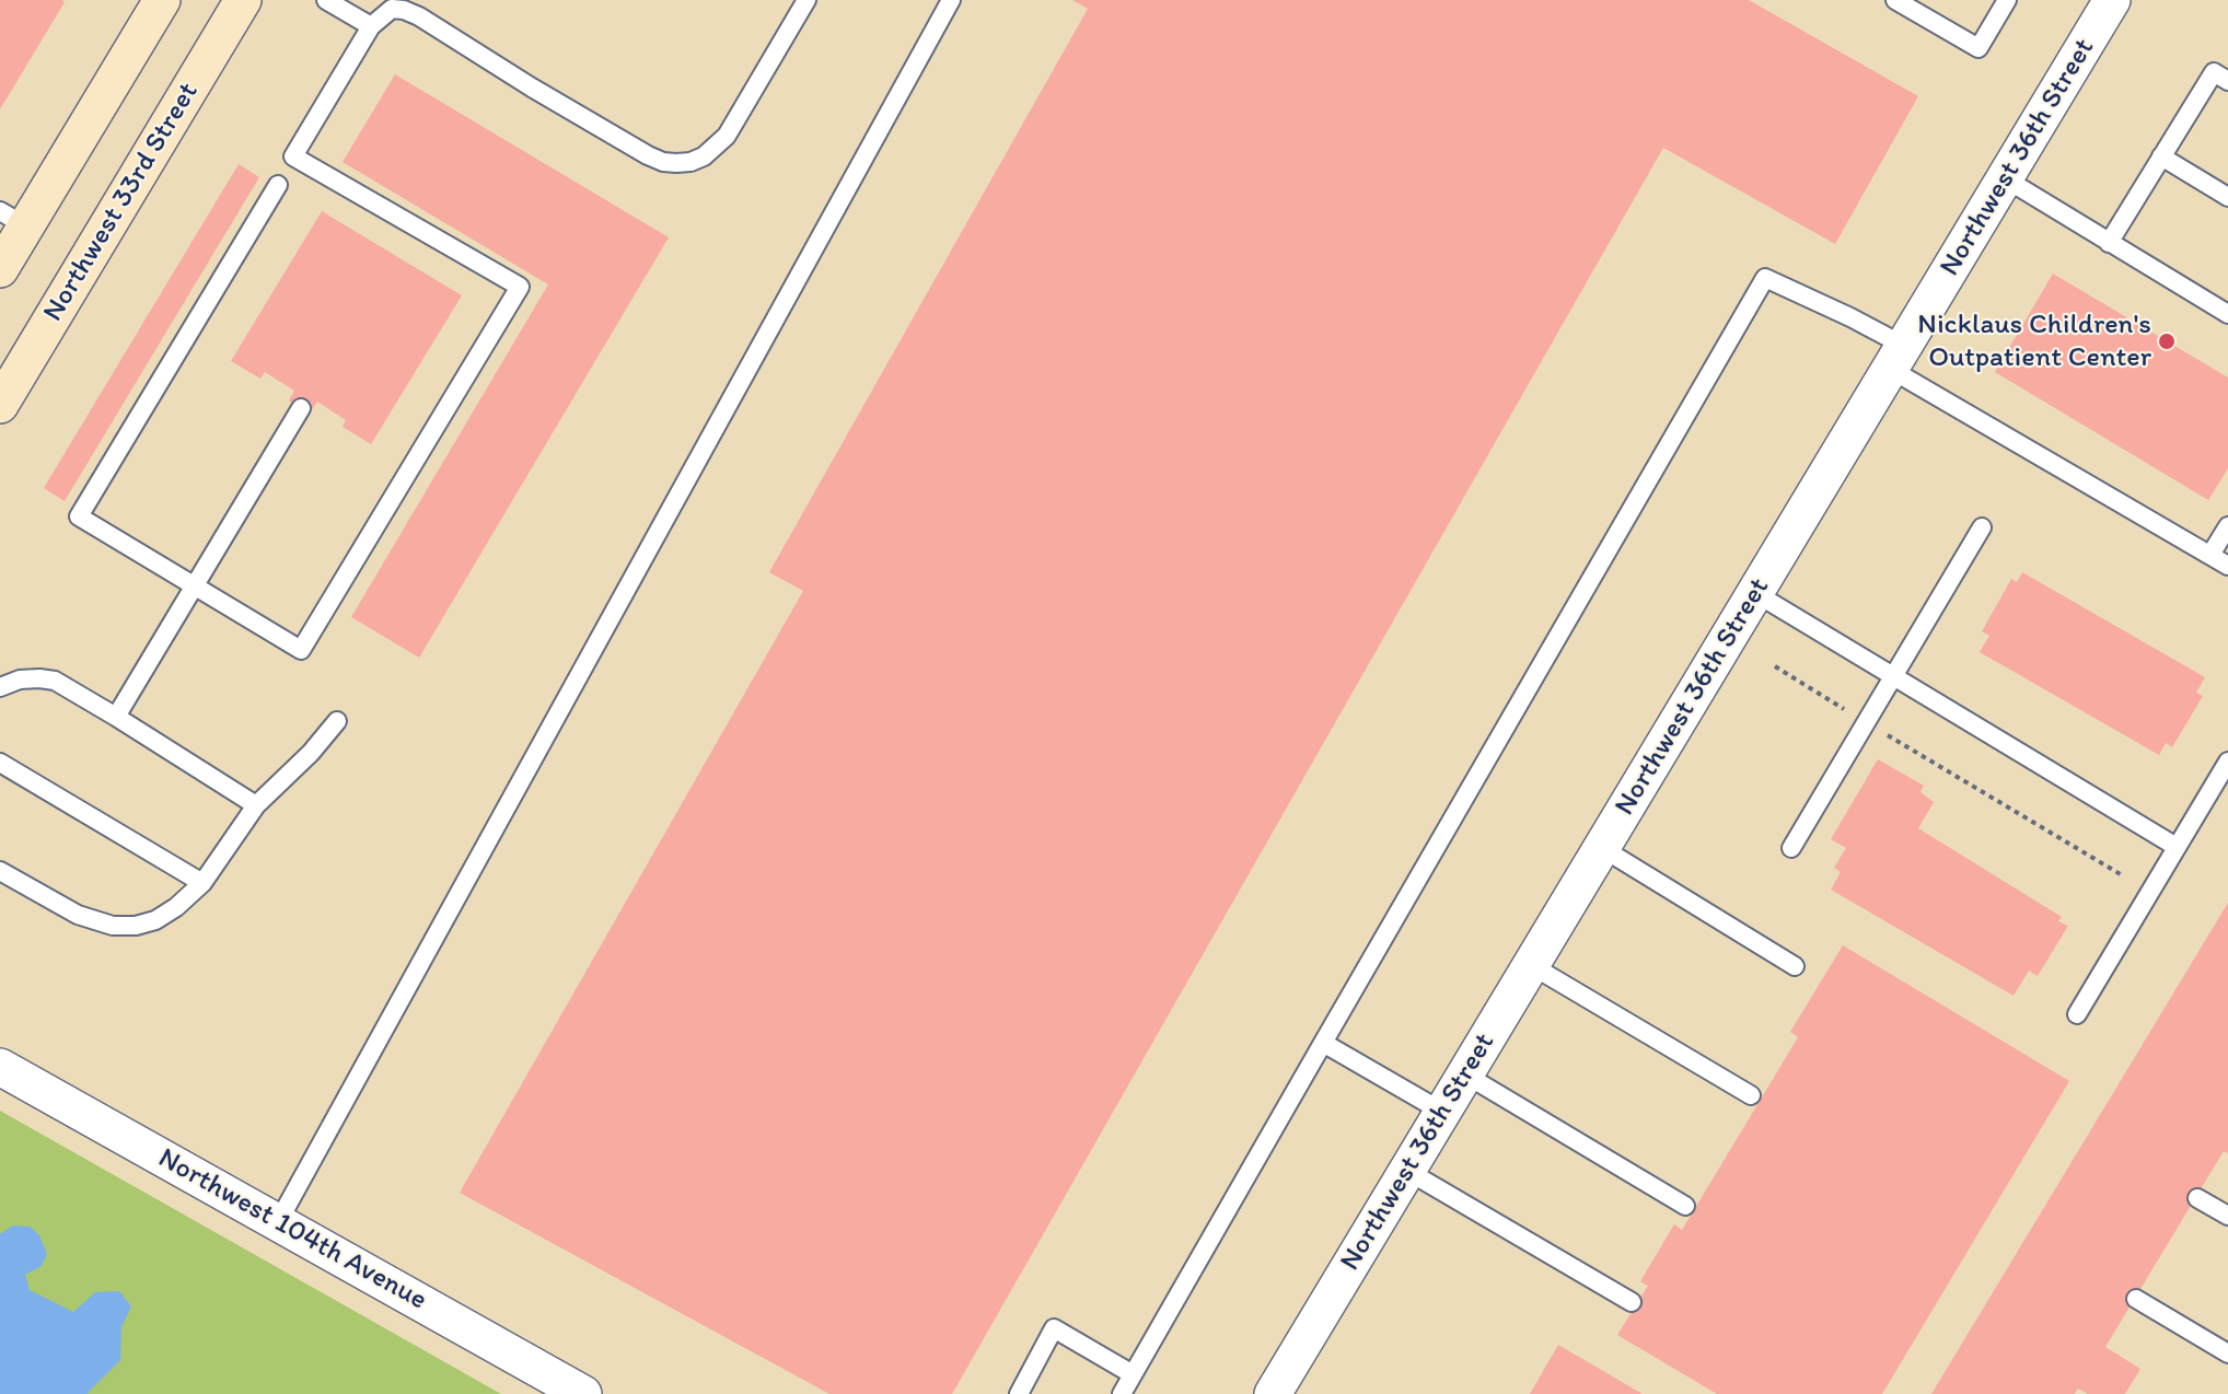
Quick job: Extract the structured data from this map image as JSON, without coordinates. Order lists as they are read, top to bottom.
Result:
{
  "streets": {
    "street": ["Northwest 36th Street", "Northwest 33rd Street", "Northwest 104th Avenue"]
  },
  "places": ["Nicklaus Children's Outpatient Center"]
}
